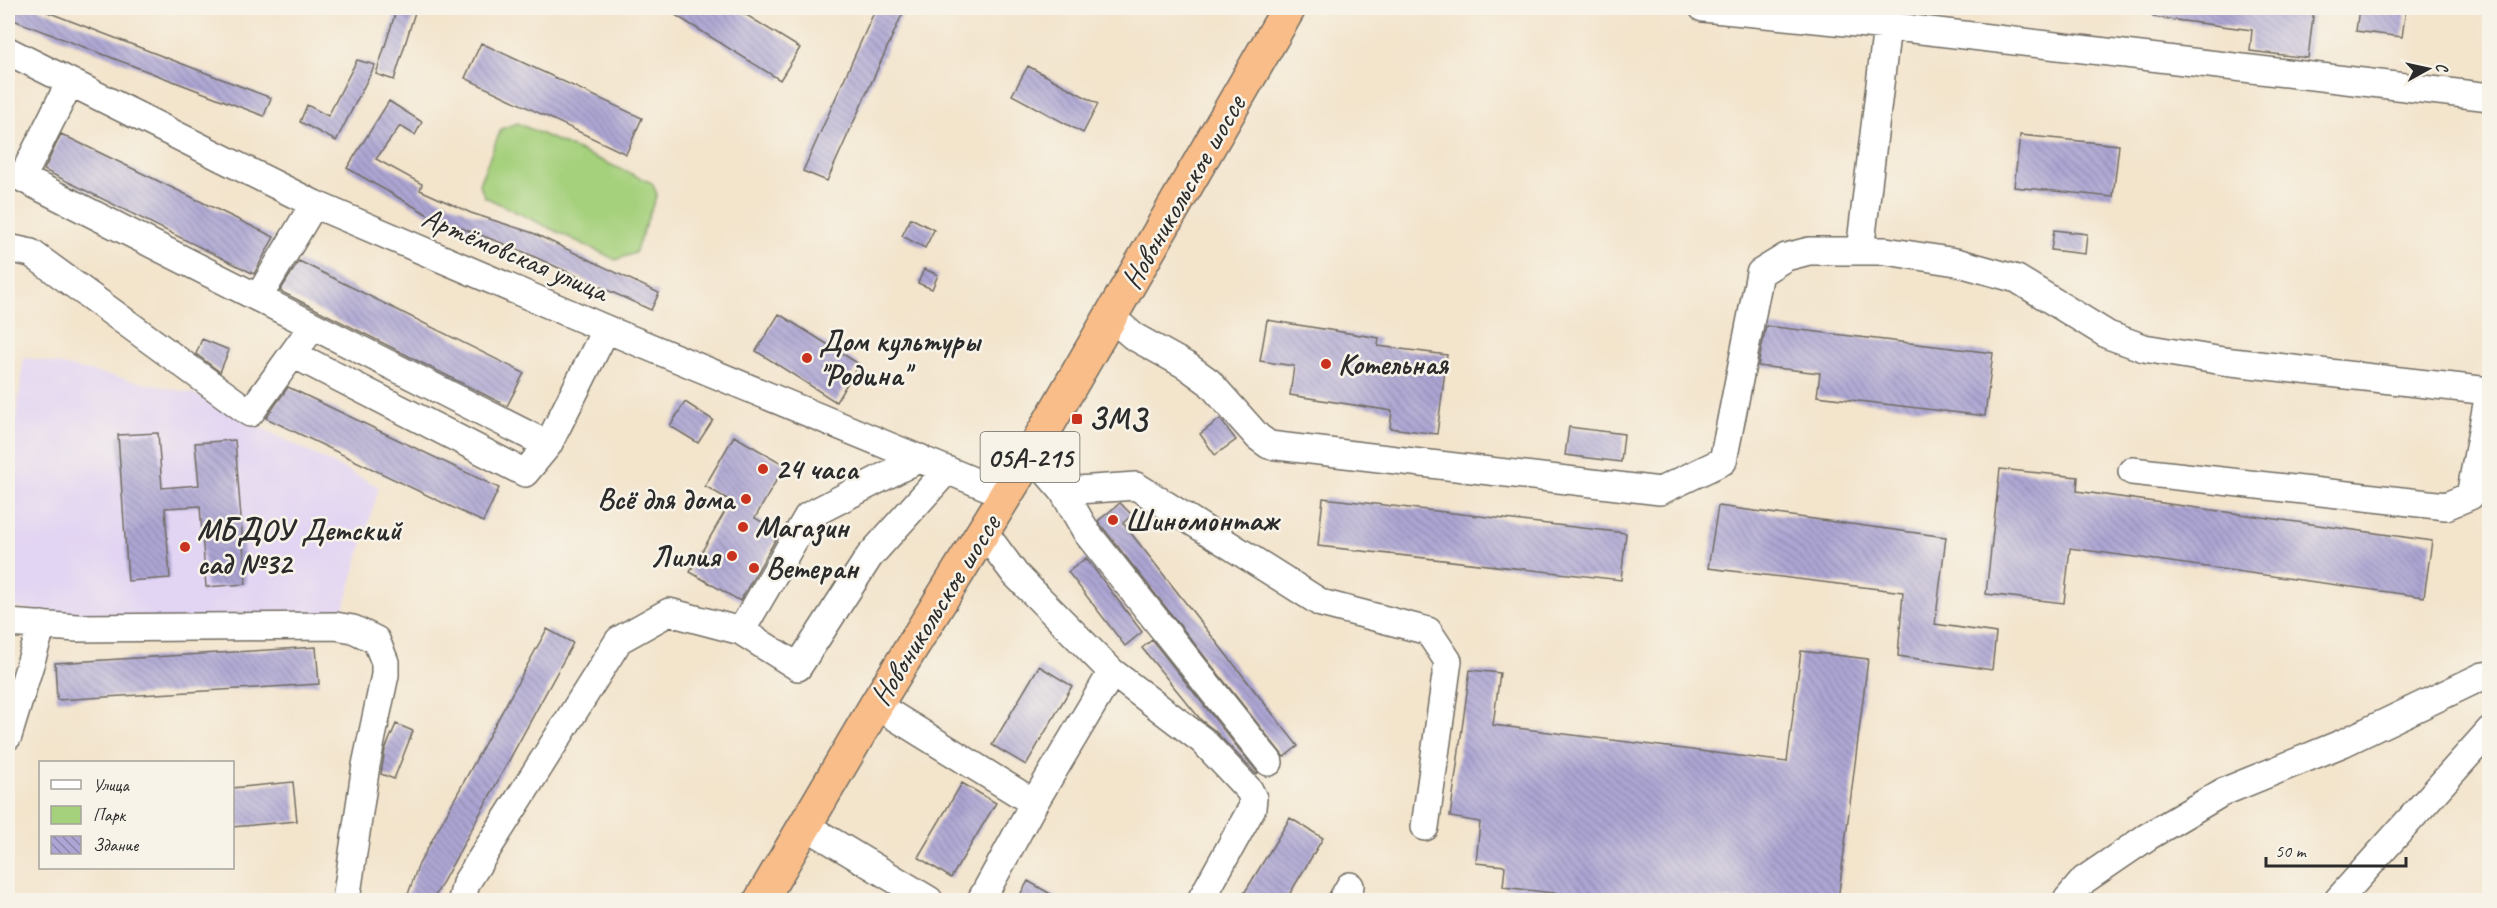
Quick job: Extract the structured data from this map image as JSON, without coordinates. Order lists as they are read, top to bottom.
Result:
{
  "streets": {
    "highway": ["Новоникольское шоссе", "05А-215"],
    "street": ["Артёмовская улица"]
  },
  "crossings": [
    ["Новоникольское шоссе", "Артёмовская улица"]
  ],
  "places": {
    "other": [
      "Дом культуры \"Родина\"",
      "Котельная",
      "24 часа",
      "Всё для дома",
      "Шиномонтаж",
      "Магазин",
      "МБДОУ Детский сад №32",
      "Лилия",
      "Ветеран"
    ],
    "transit": ["ЗМЗ"]
  },
  "legend": ["Улица", "Парк", "Здание"],
  "scale_bar": "50 m",
  "north": "right"
}
